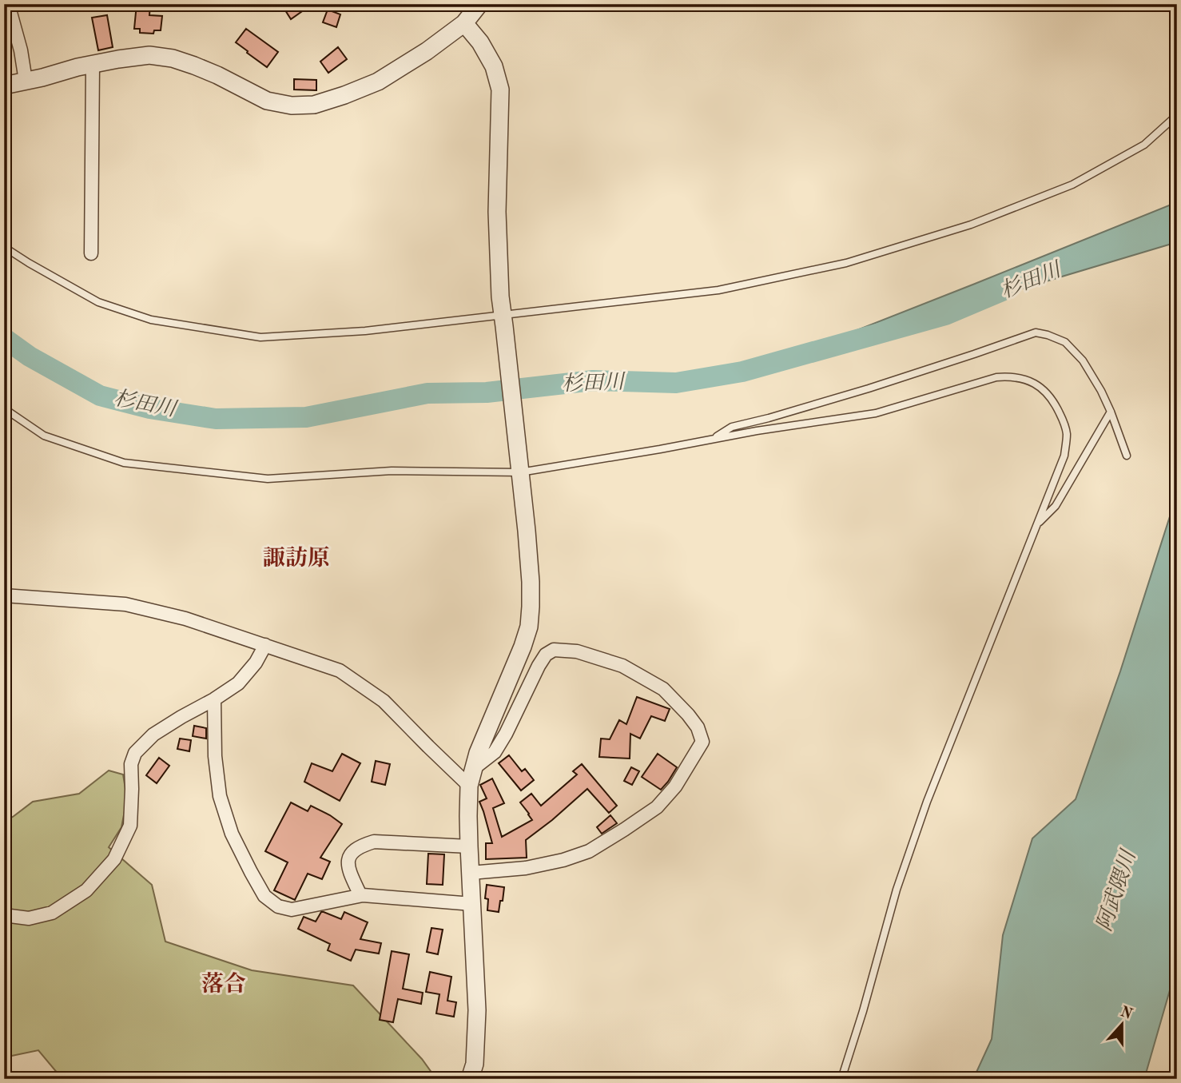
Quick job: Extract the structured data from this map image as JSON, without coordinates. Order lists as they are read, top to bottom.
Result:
{
  "districts": ["諏訪原", "落合"],
  "water": ["杉田川", "阿武隈川"],
  "north": "top"
}
